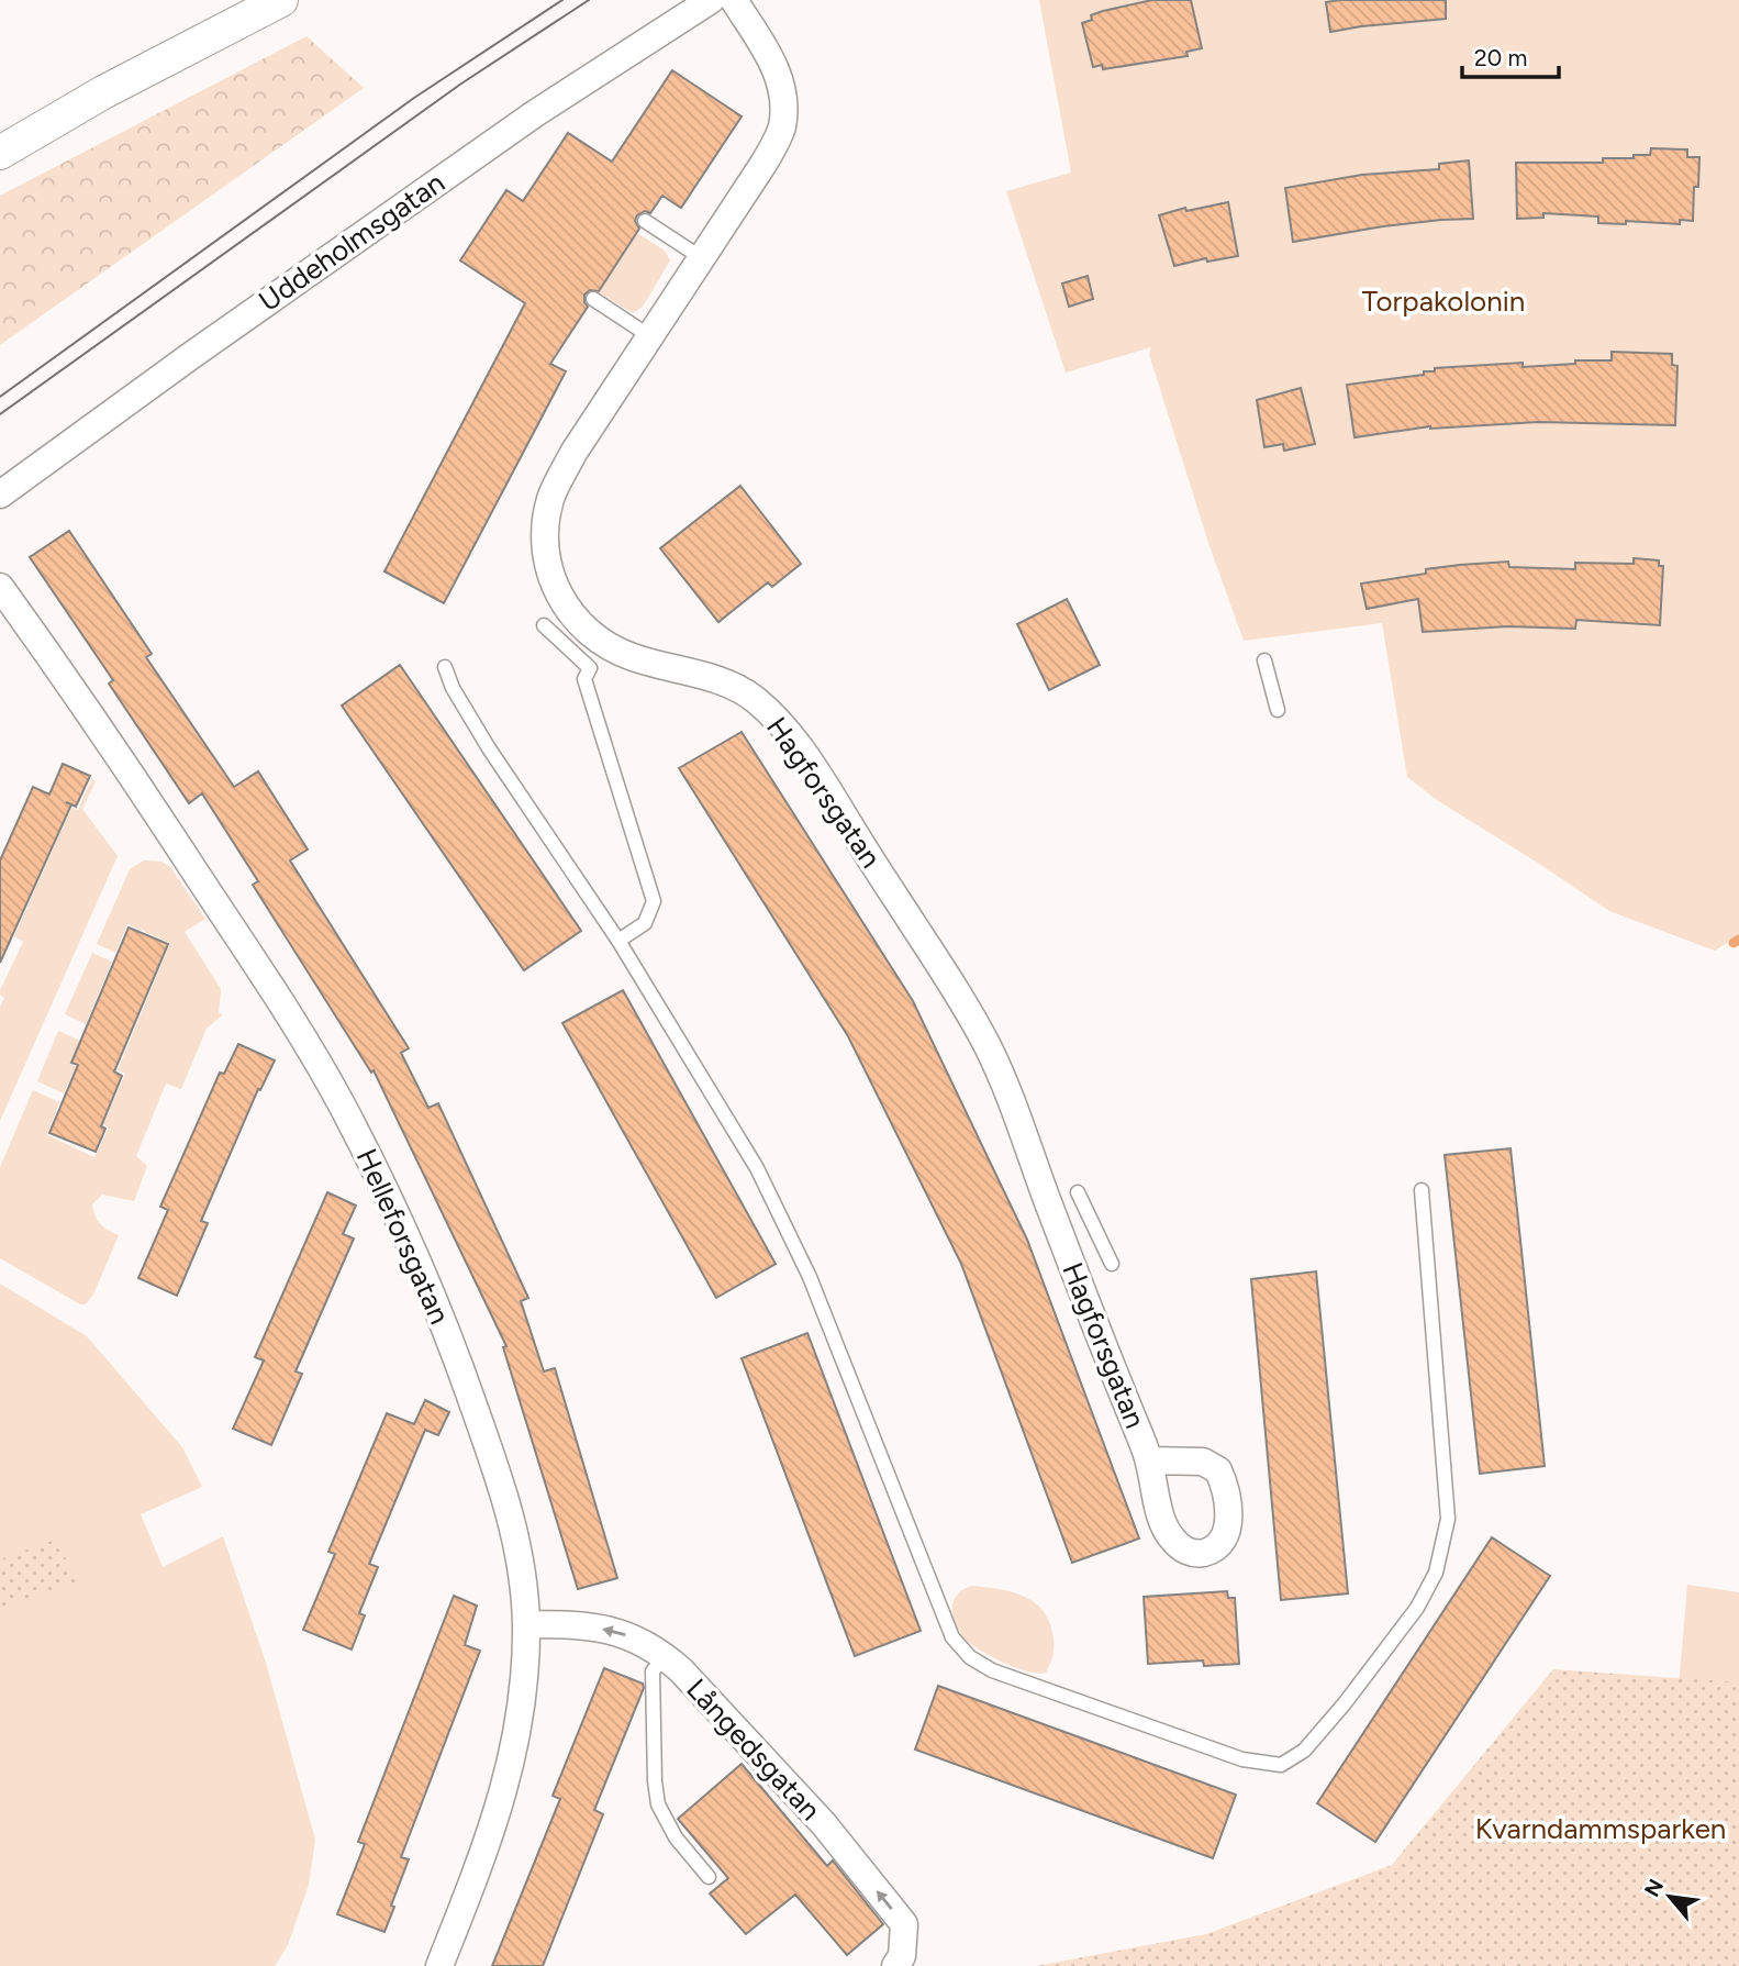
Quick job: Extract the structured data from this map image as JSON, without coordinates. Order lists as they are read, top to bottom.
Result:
{
  "streets": {
    "street": [
      "Uddeholmsgatan",
      "Hagforsgatan",
      "Helleforsgatan",
      "Långedsgatan"
    ]
  },
  "crossings": [
    ["Helleforsgatan", "Långedsgatan"]
  ],
  "one_way": ["Långedsgatan"],
  "parks": ["Torpakolonin", "Kvarndammsparken"],
  "scale_bar": "20 m",
  "north": "top left"
}
